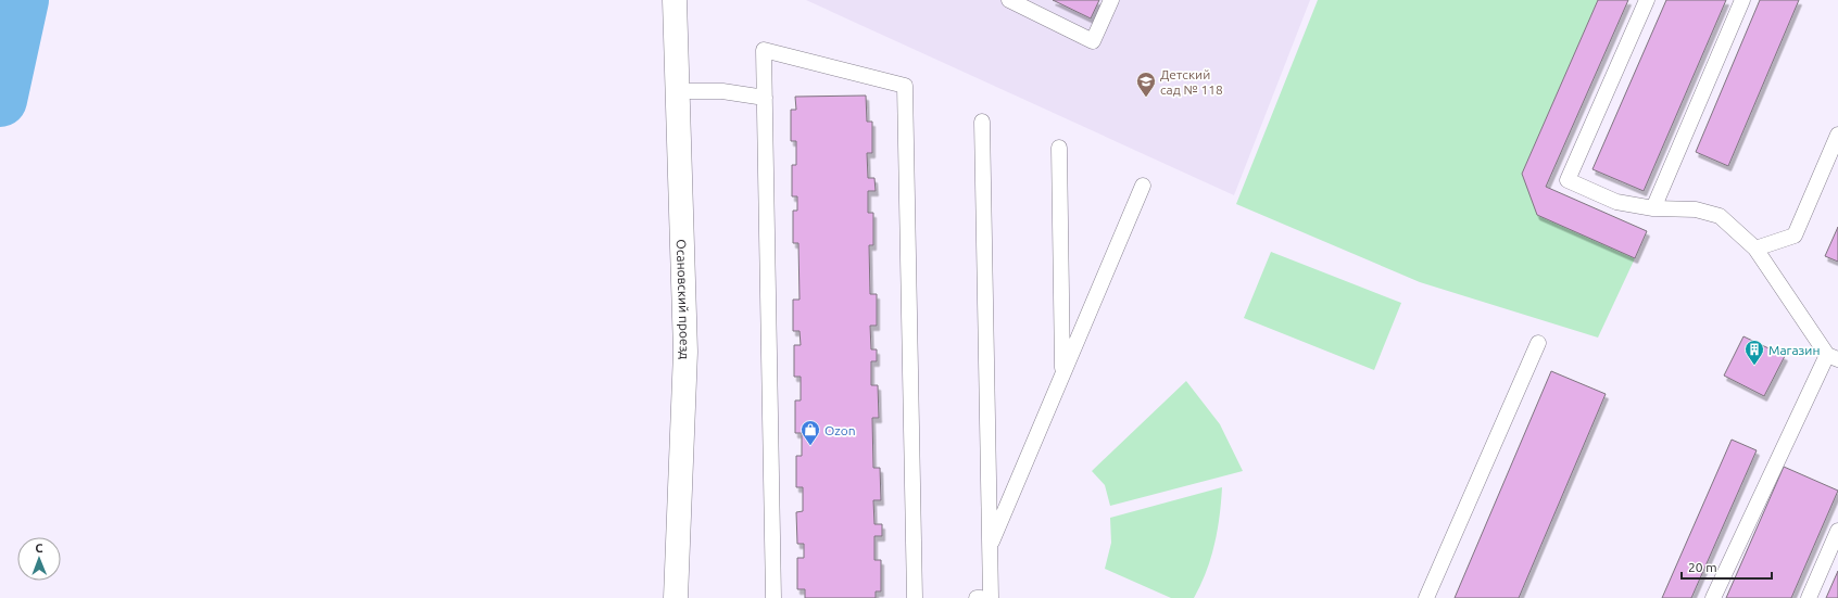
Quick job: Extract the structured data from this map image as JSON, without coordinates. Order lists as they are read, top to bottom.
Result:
{
  "streets": {
    "street": ["Осановский проезд"]
  },
  "places": {
    "school or university": ["Детский сад № 118"],
    "building": ["Магазин"],
    "shop": ["Ozon"]
  },
  "scale_bar": "20 m",
  "north": "top"
}
